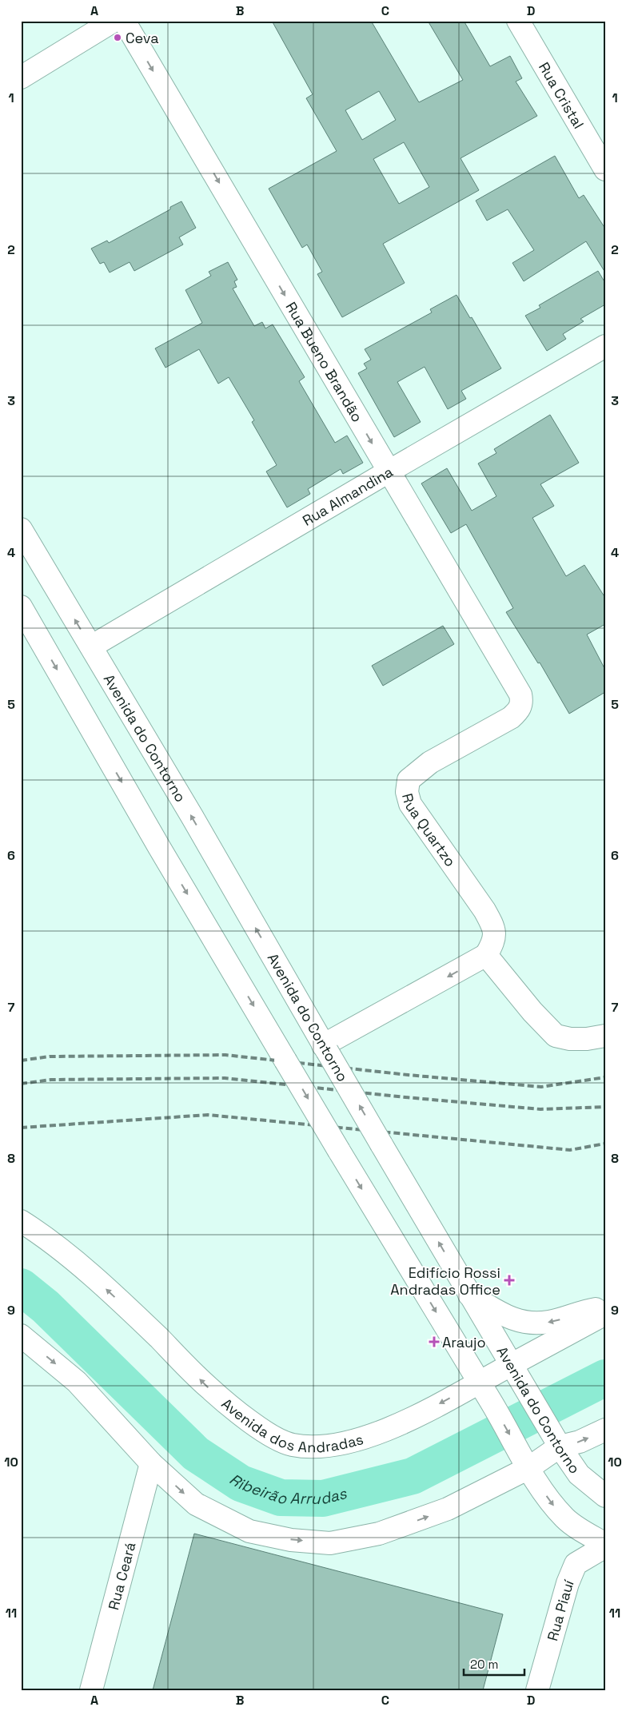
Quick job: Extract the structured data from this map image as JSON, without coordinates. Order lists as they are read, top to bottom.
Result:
{
  "streets": {
    "main road": [
      "Rua Cristal",
      "Rua Bueno Brandão",
      "Rua Almandina",
      "Avenida do Contorno",
      "Rua Quartzo",
      "Avenida dos Andradas",
      "Rua Ceará",
      "Rua Piauí"
    ]
  },
  "crossings": [
    ["Rua Bueno Brandão", "Rua Almandina"],
    ["Rua Bueno Brandão", "Rua Quartzo"],
    ["Rua Almandina", "Avenida do Contorno"],
    ["Avenida do Contorno", "Avenida dos Andradas"]
  ],
  "one_way": ["Rua Bueno Brandão"],
  "water": ["Ribeirão Arrudas"],
  "places": {
    "other": ["Ceva"],
    "health": ["Edifício Rossi Andradas Office", "Araujo"]
  },
  "scale_bar": "20 m",
  "grid": {
    "columns": [
      "A",
      "B",
      "C",
      "D"
    ],
    "rows": [
      "1",
      "2",
      "3",
      "4",
      "5",
      "6",
      "7",
      "8",
      "9",
      "10",
      "11"
    ]
  }
}
